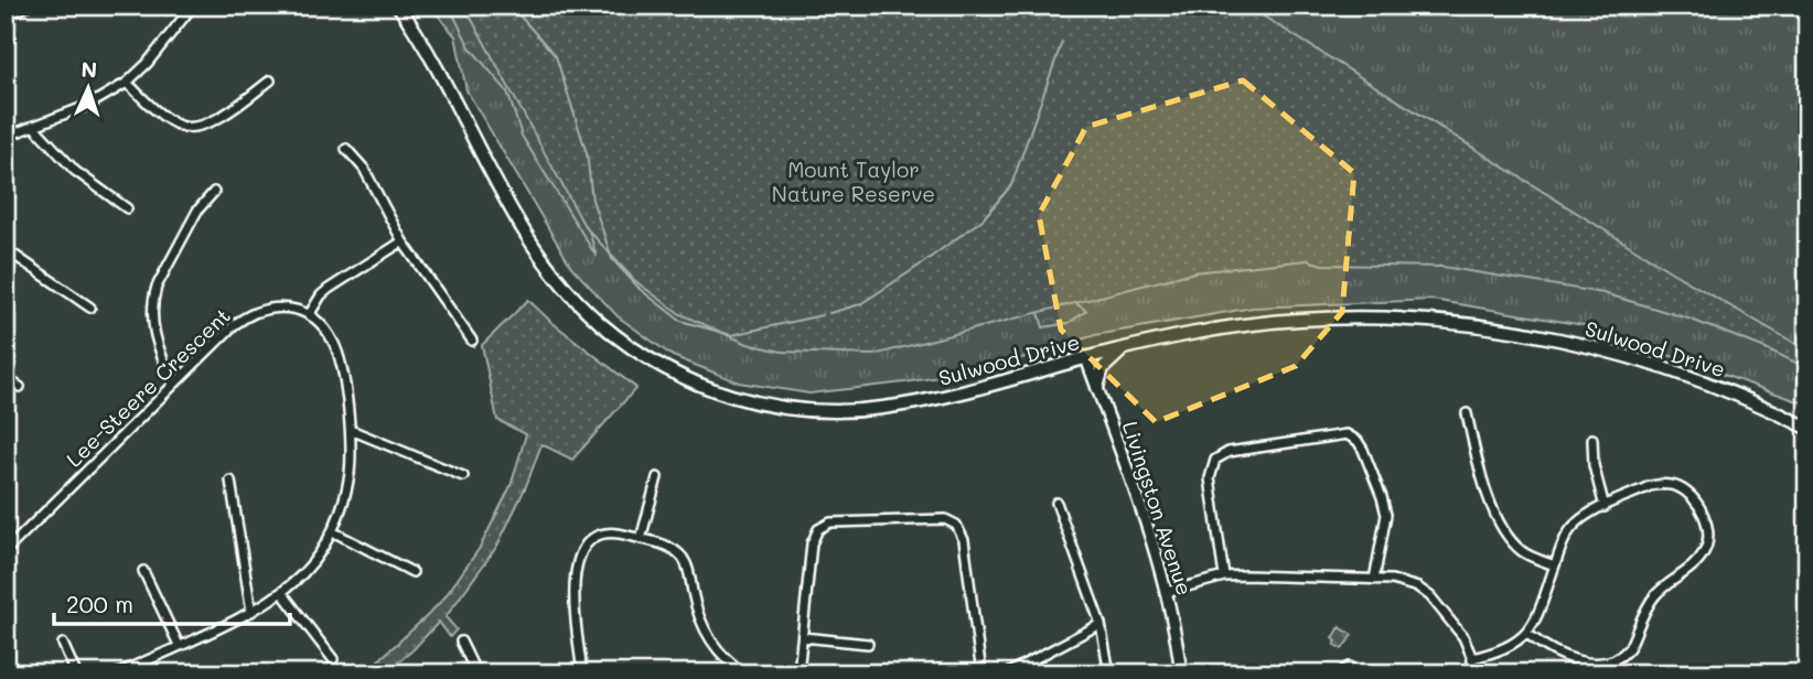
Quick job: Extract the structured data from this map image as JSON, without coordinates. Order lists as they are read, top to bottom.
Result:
{
  "streets": {
    "main road": ["Sulwood Drive"],
    "street": ["Lee-Steere Crescent", "Livingston Avenue"]
  },
  "crossings": [
    ["Sulwood Drive", "Livingston Avenue"]
  ],
  "parks": ["Mount Taylor Nature Reserve"],
  "scale_bar": "200 m",
  "north": "top"
}
